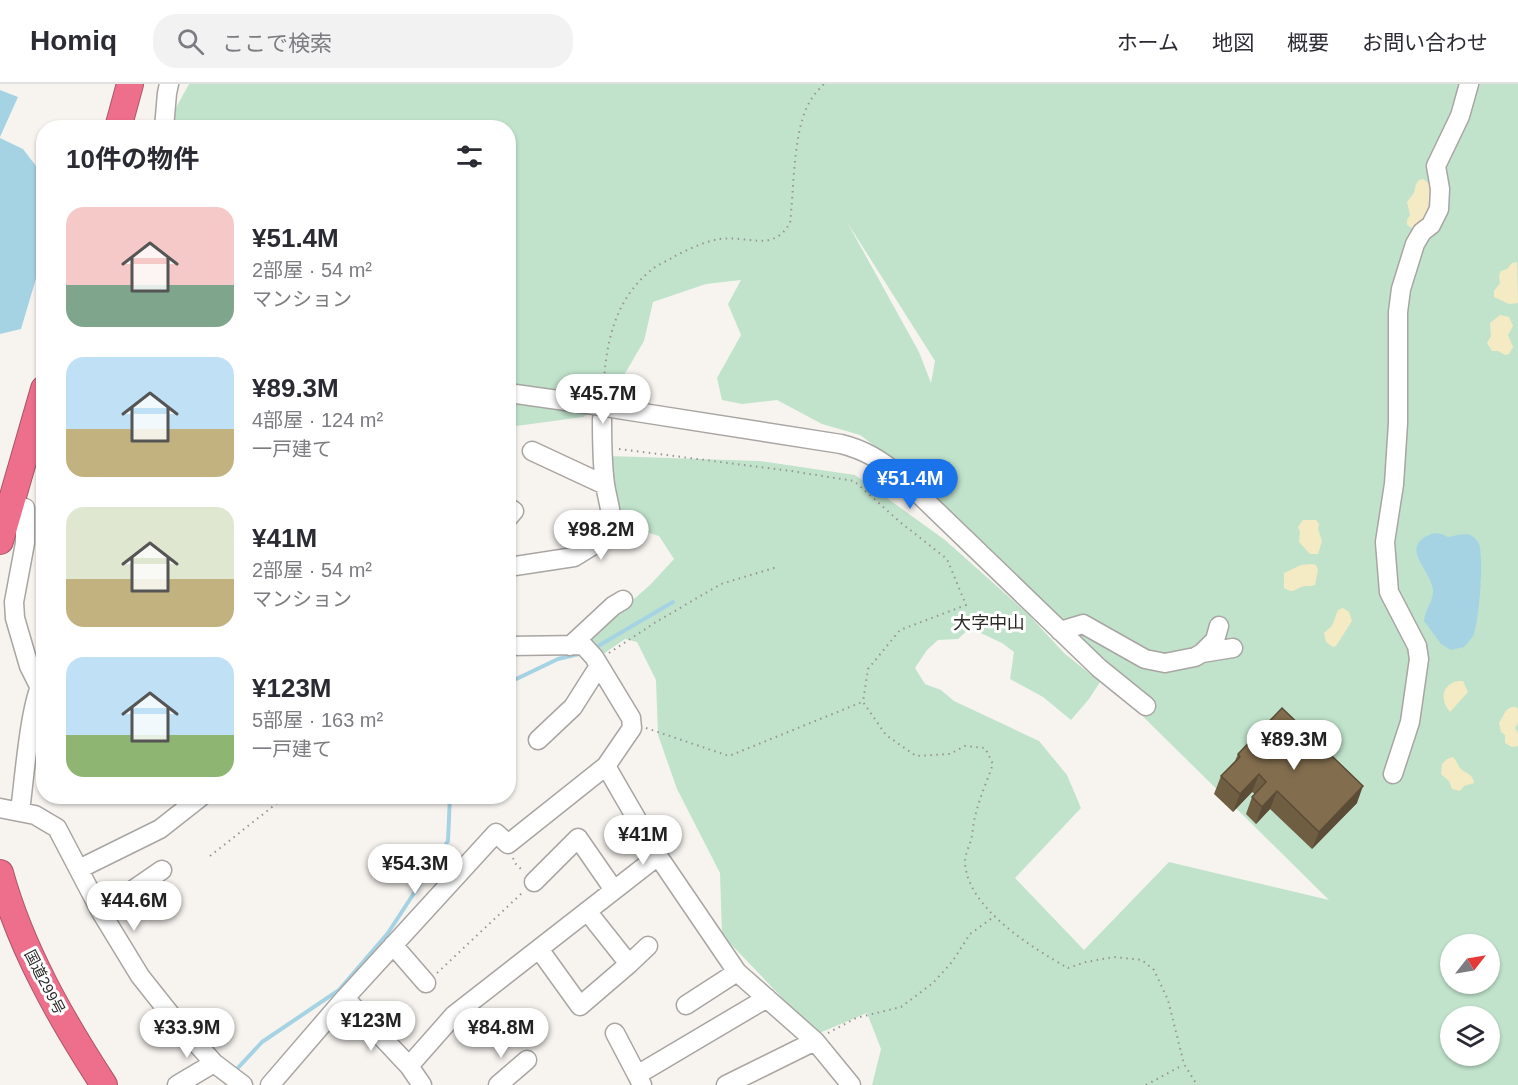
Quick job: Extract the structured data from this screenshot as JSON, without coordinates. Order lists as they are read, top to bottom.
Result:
{
  "streets": {
    "highway": ["国道299号"]
  },
  "districts": ["大字中山"],
  "north": "top right",
  "page": {
    "header": "Homiq",
    "search": "ここで検索",
    "nav": [
      "ホーム",
      "地図",
      "概要",
      "お問い合わせ"
    ],
    "heading": "10件の物件",
    "list": [
      {
        "name": "¥51.4M",
        "note": "2部屋 · 54 m² · マンション"
      },
      {
        "name": "¥89.3M",
        "note": "4部屋 · 124 m² · 一戸建て"
      },
      {
        "name": "¥41M",
        "note": "2部屋 · 54 m² · マンション"
      },
      {
        "name": "¥123M",
        "note": "5部屋 · 163 m² · 一戸建て"
      }
    ],
    "price": [
      "¥45.7M",
      "¥51.4M",
      "¥98.2M",
      "¥89.3M",
      "¥41M",
      "¥54.3M",
      "¥44.6M",
      "¥123M",
      "¥33.9M",
      "¥84.8M"
    ]
  }
}
